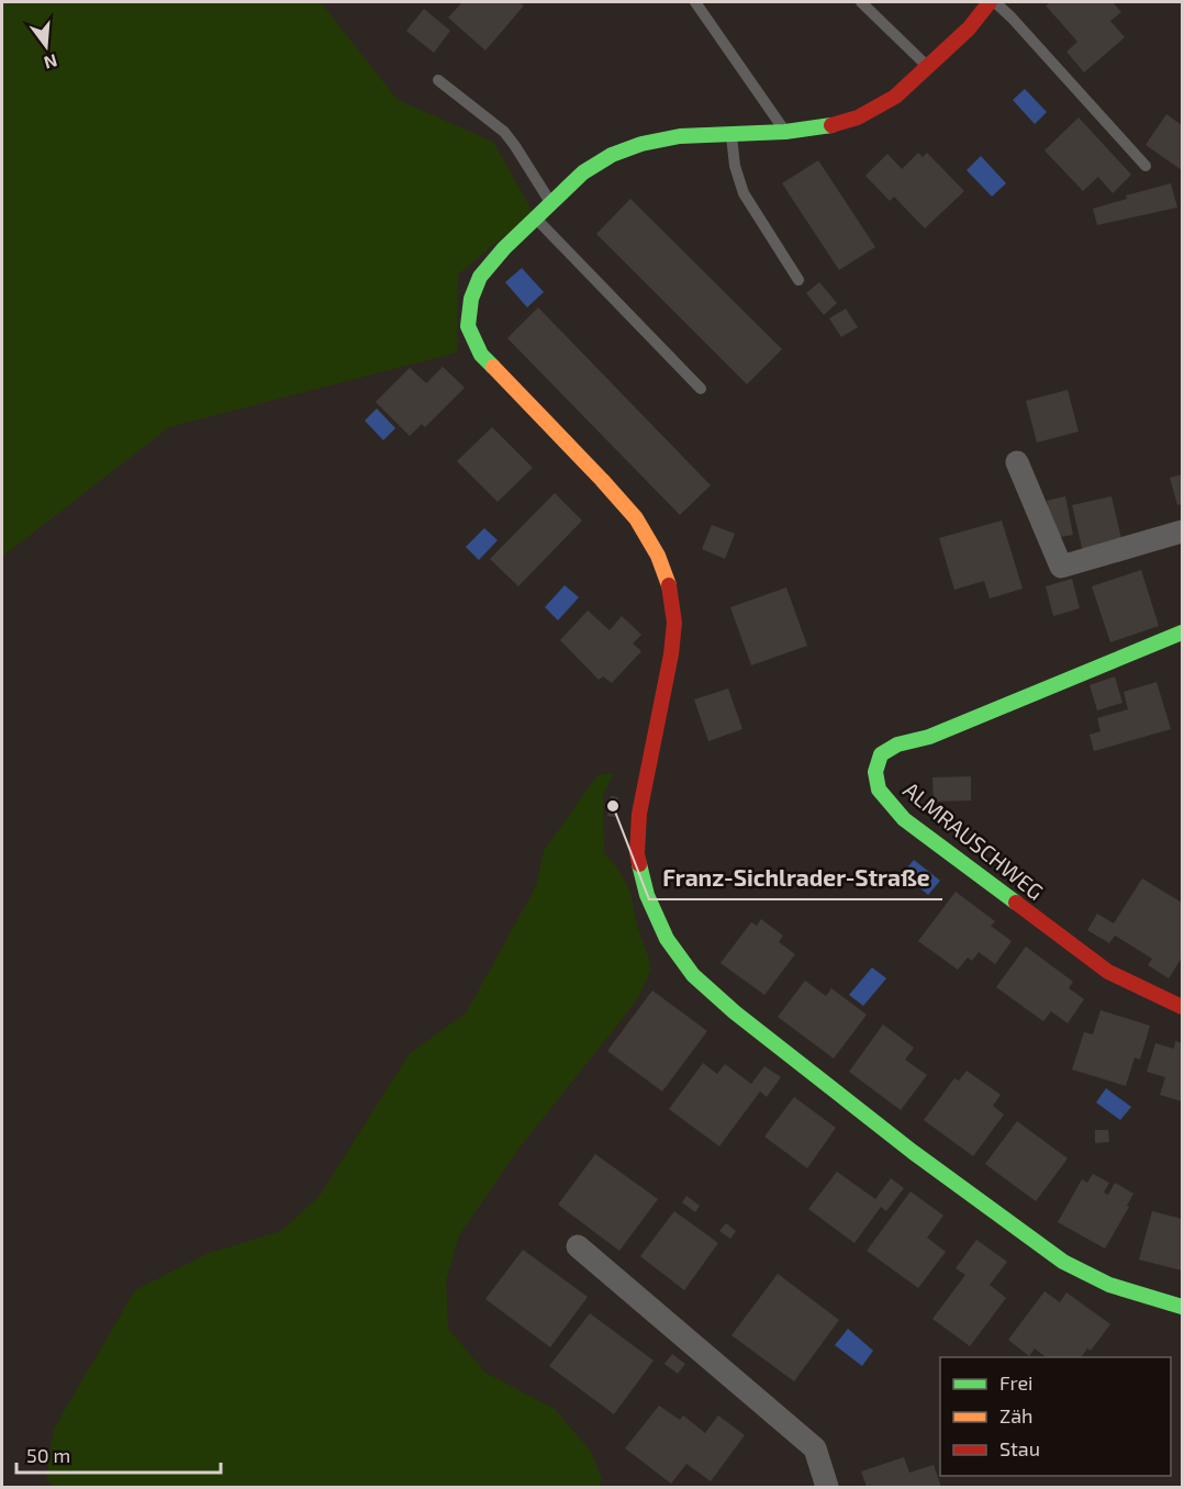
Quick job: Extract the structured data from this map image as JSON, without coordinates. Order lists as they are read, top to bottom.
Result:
{
  "streets": {
    "street": ["ALMRAUSCHWEG"]
  },
  "places": ["Franz-Sichlrader-Straße"],
  "legend": ["Frei", "Zäh", "Stau"],
  "scale_bar": "50 m",
  "north": "bottom"
}
